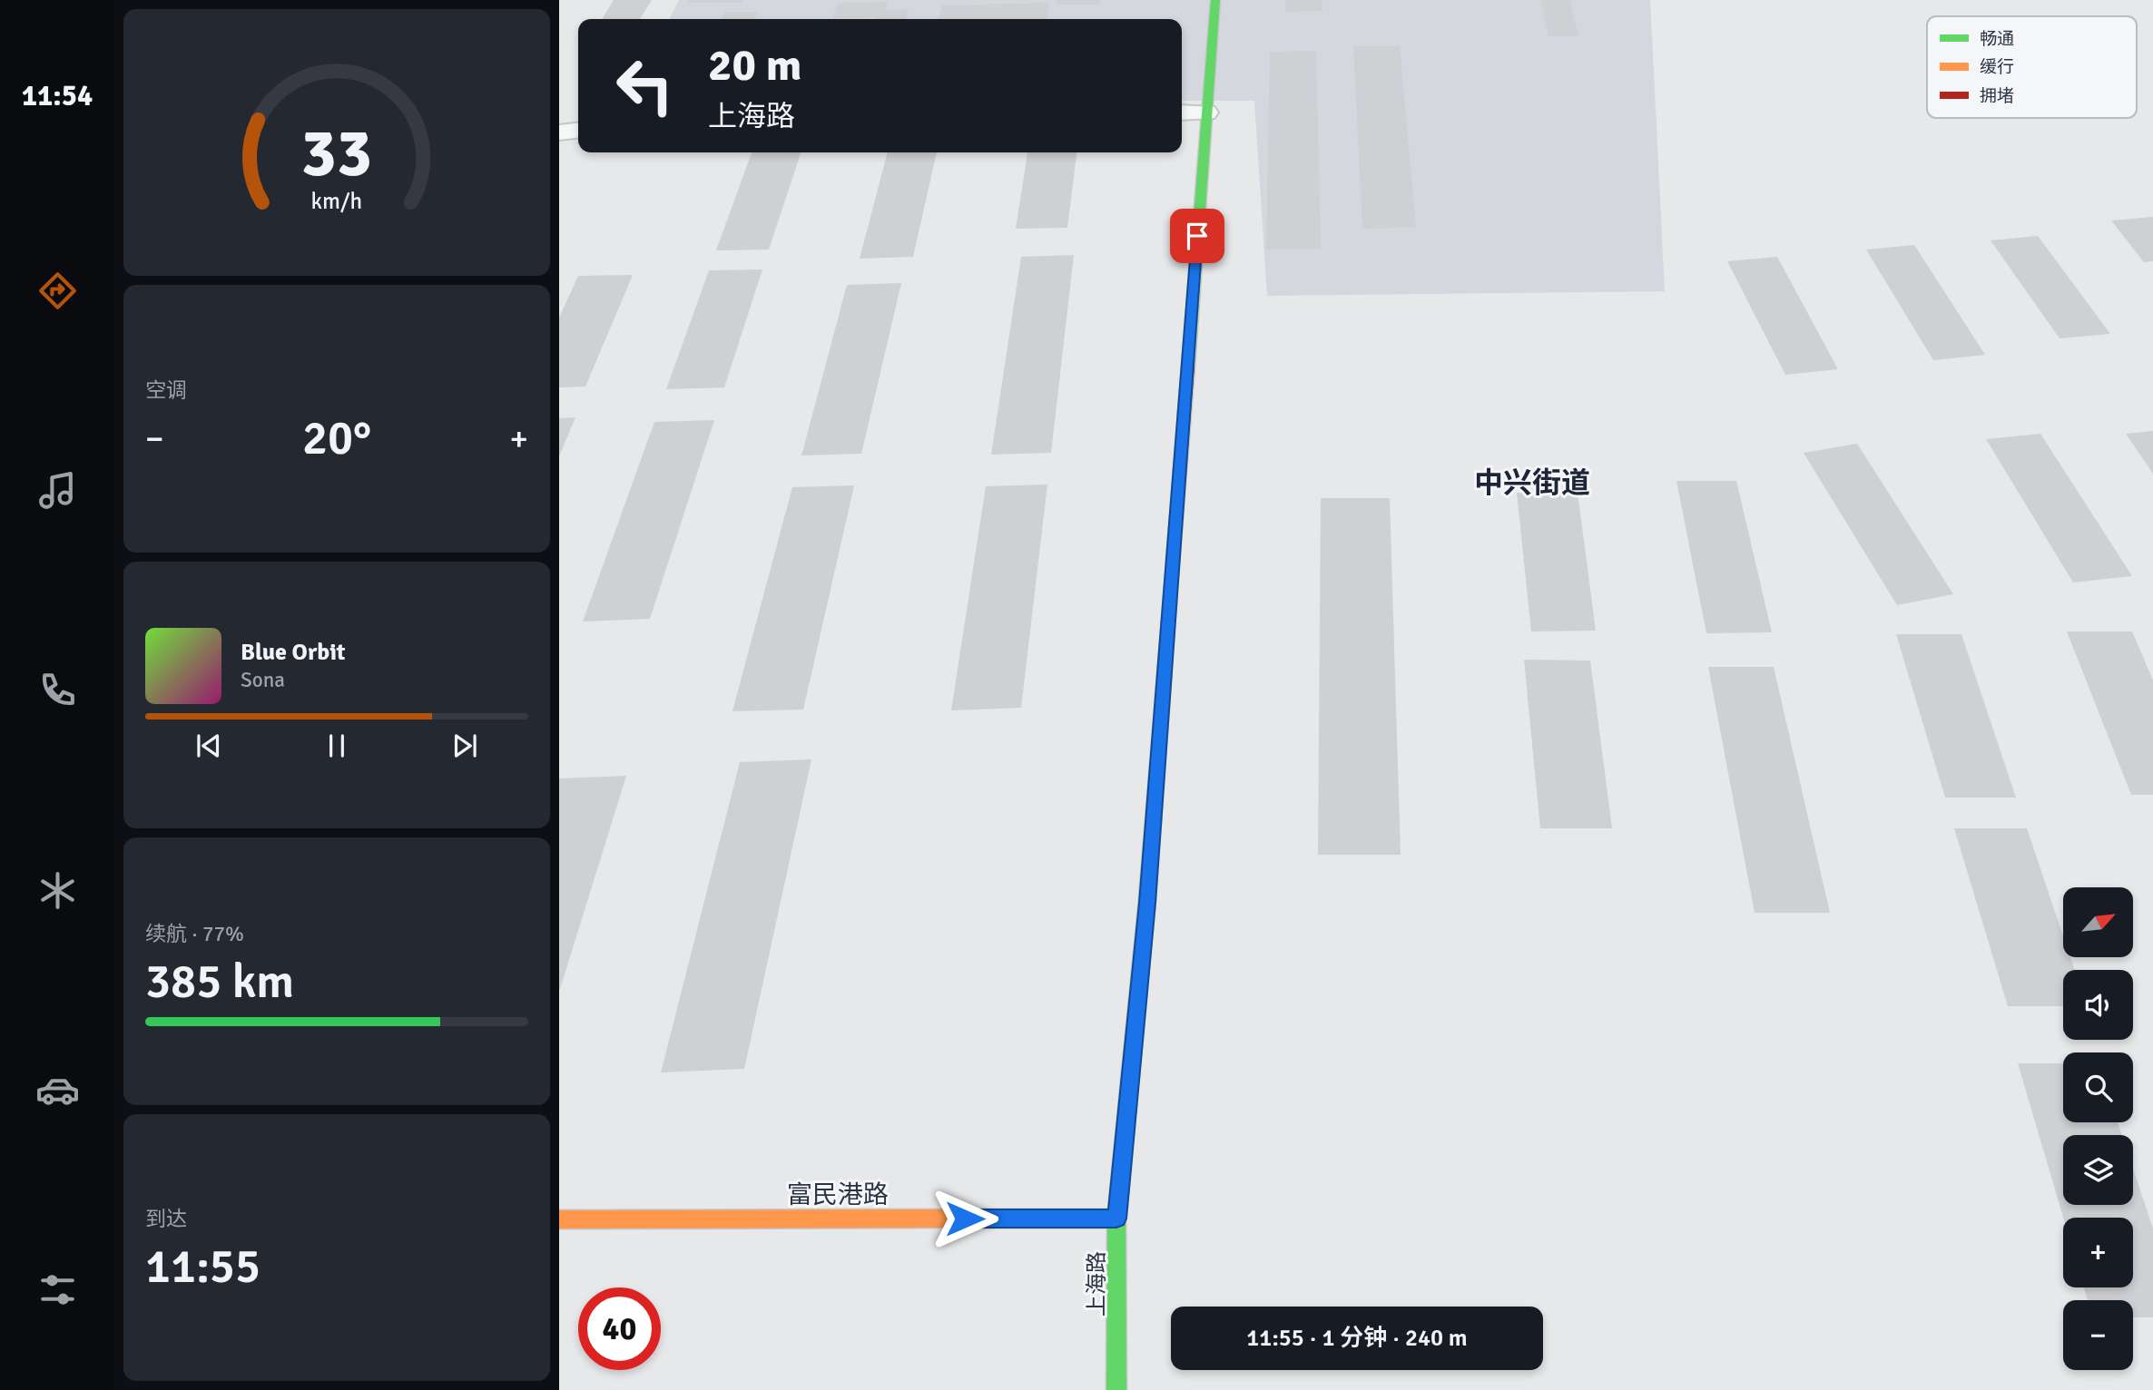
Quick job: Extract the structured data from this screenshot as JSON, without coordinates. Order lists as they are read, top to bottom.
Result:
{
  "streets": {
    "street": ["富民港路", "上海路"]
  },
  "crossings": [
    ["富民港路", "上海路"]
  ],
  "districts": ["中兴街道"],
  "legend": ["畅通", "缓行", "拥堵"],
  "north": "top right",
  "page": {
    "tabs": "11:54",
    "turn": ["20 m", "上海路"],
    "tile": [
      "空调",
      ["续航 · 77%", "385 km"],
      ["到达", "11:55"]
    ],
    "heat": ["−", "20°", "+"],
    "song": ["Blue Orbit", "Sona"],
    "map_buttons": ["+", "−"],
    "limit": "40",
    "trip": "11:55 · 1 分钟 · 240 m",
    "gauge": ["33", "km/h"]
  }
}
